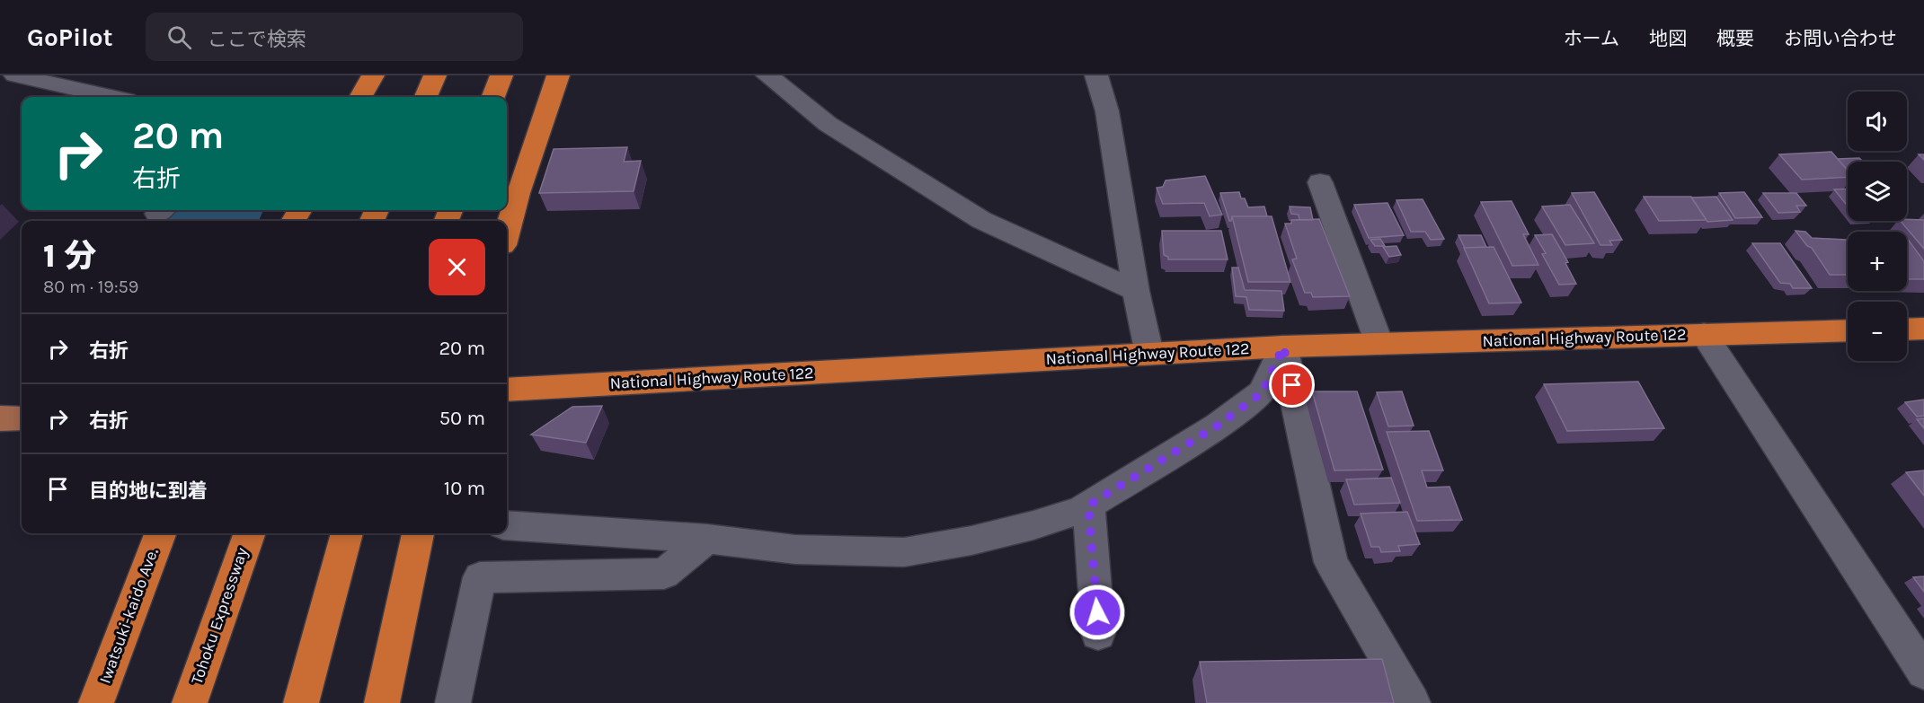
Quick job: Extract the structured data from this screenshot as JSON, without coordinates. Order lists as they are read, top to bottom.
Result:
{
  "streets": {
    "highway": ["National Highway Route 122", "Iwatsuki-kaido Ave.", "Tohoku Expressway"]
  },
  "page": {
    "header": "GoPilot",
    "search": "ここで検索",
    "nav": [
      "ホーム",
      "地図",
      "概要",
      "お問い合わせ"
    ],
    "map_buttons": ["+", "−"],
    "turn": ["20 m", "右折"],
    "heading": ["1 分", "80 m · 19:59"],
    "list": [
      {
        "name": "右折",
        "value": "20 m"
      },
      {
        "name": "右折",
        "value": "50 m"
      },
      {
        "name": "目的地に到着",
        "value": "10 m"
      }
    ]
  }
}
